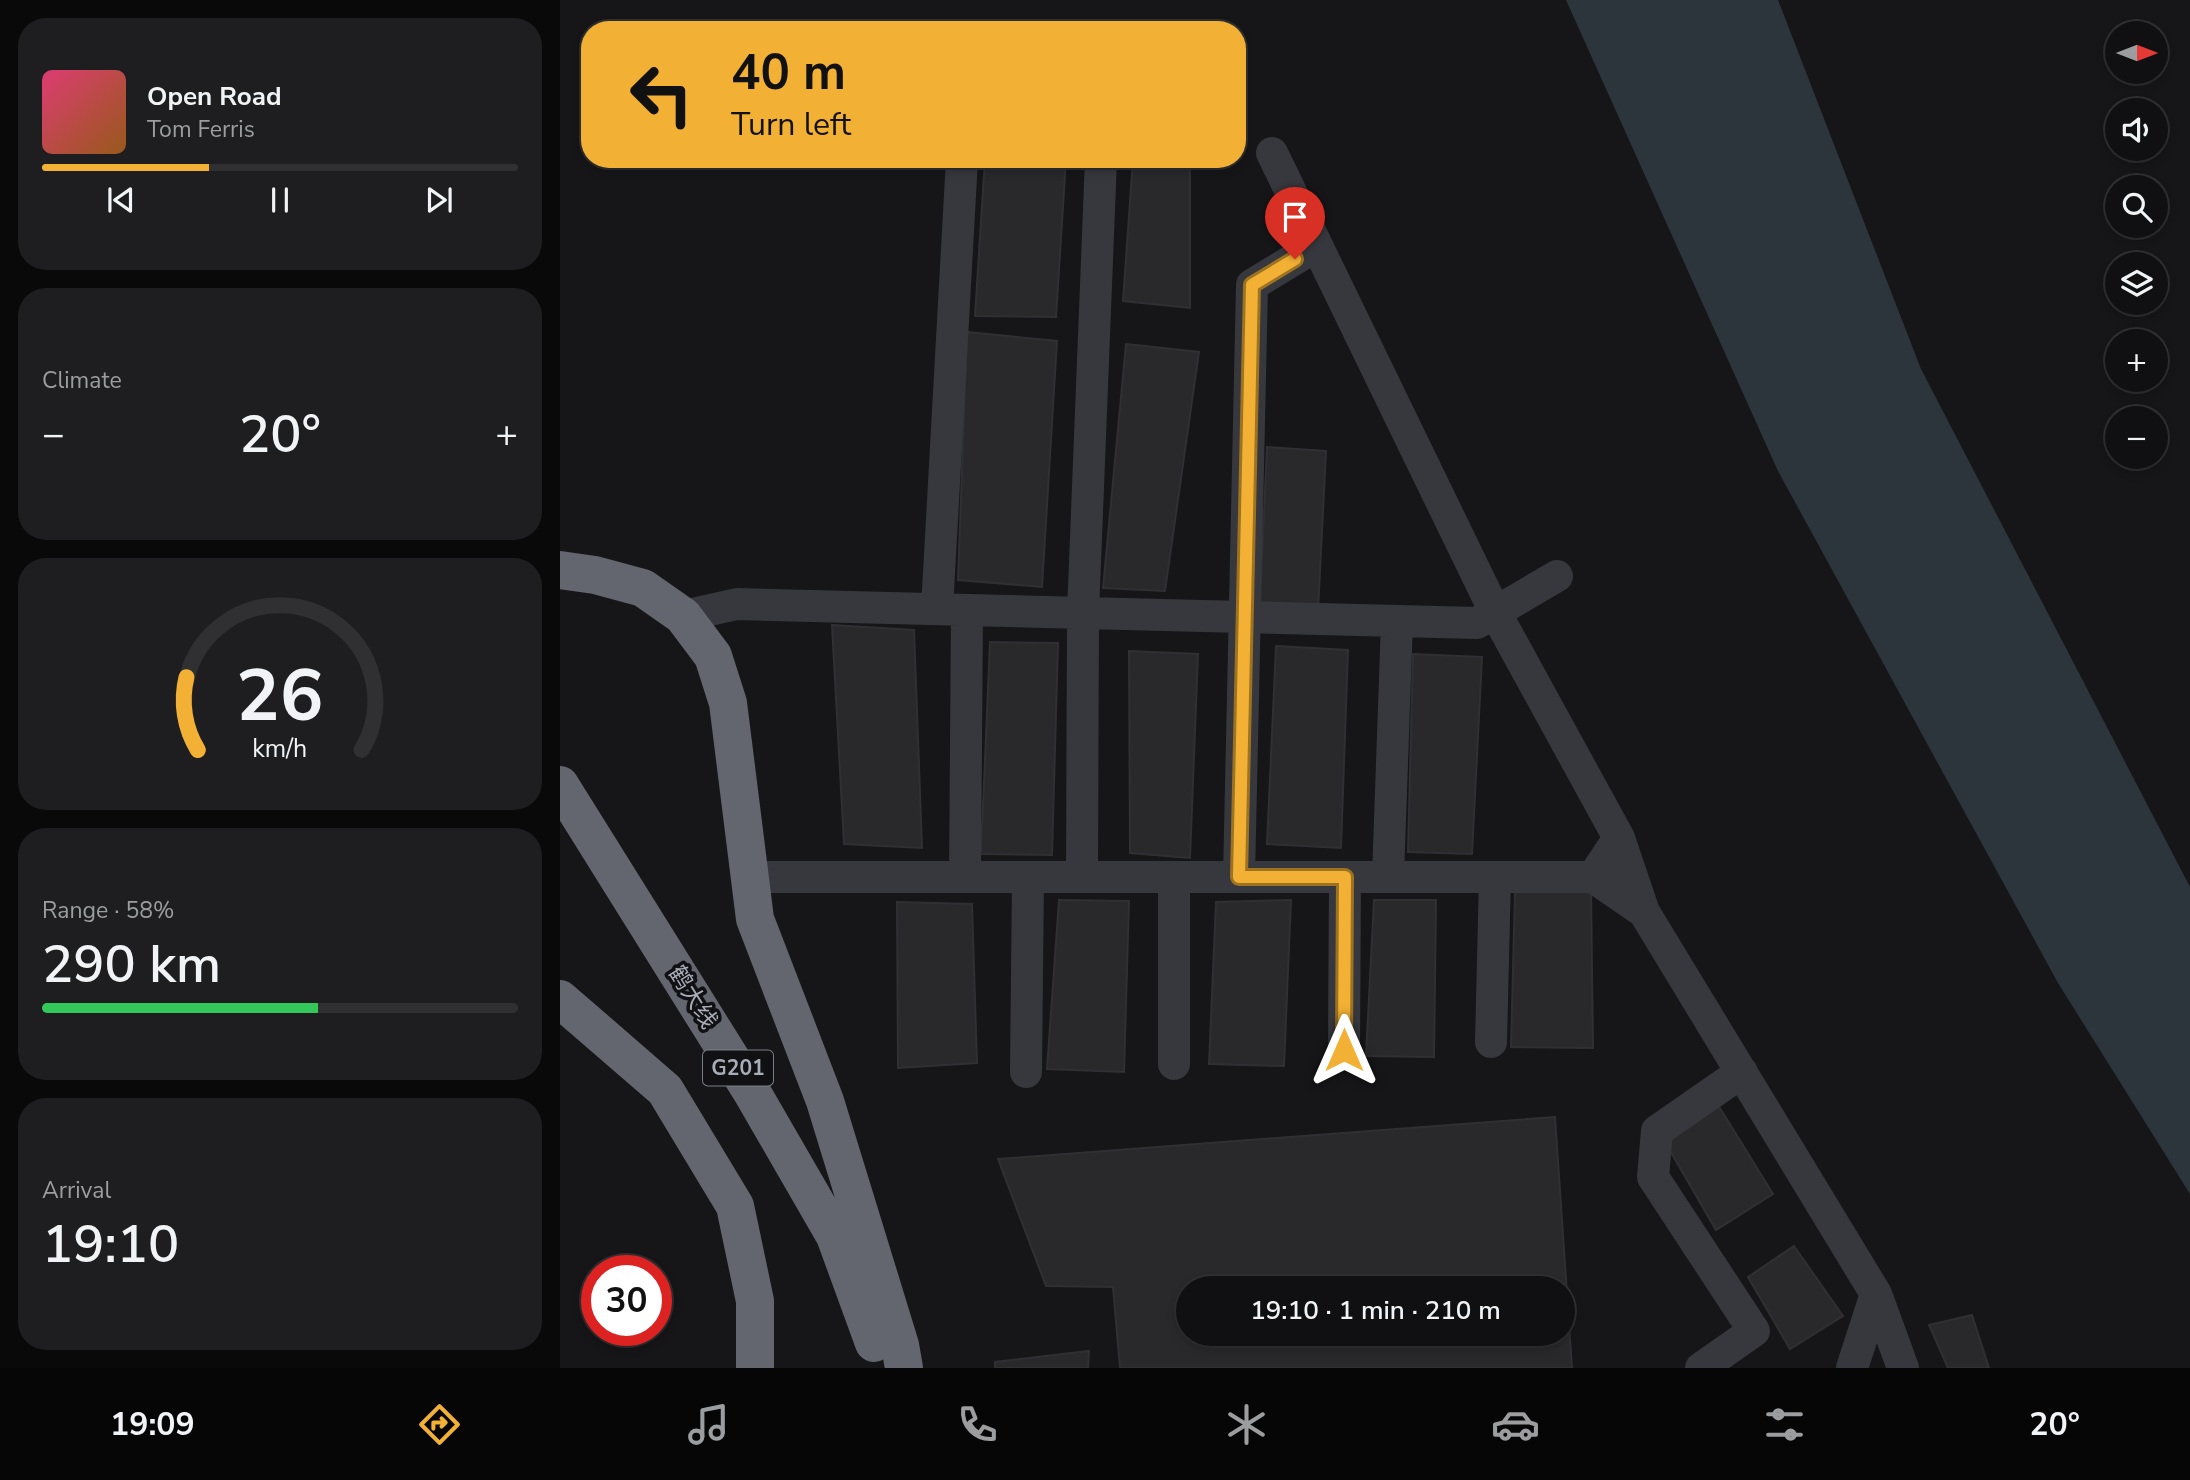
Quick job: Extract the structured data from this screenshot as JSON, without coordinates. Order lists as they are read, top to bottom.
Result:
{
  "streets": {
    "highway": ["鹤大线", "G201"]
  },
  "north": "right",
  "page": {
    "map_buttons": ["+", "−"],
    "turn": ["40 m", "Turn left"],
    "song": ["Open Road", "Tom Ferris"],
    "tile": [
      "Climate",
      ["Range · 58%", "290 km"],
      ["Arrival", "19:10"]
    ],
    "heat": ["−", "20°", "+"],
    "limit": "30",
    "trip": "19:10 · 1 min · 210 m",
    "tabs": ["19:09", "20°"],
    "gauge": ["26", "km/h"]
  }
}
